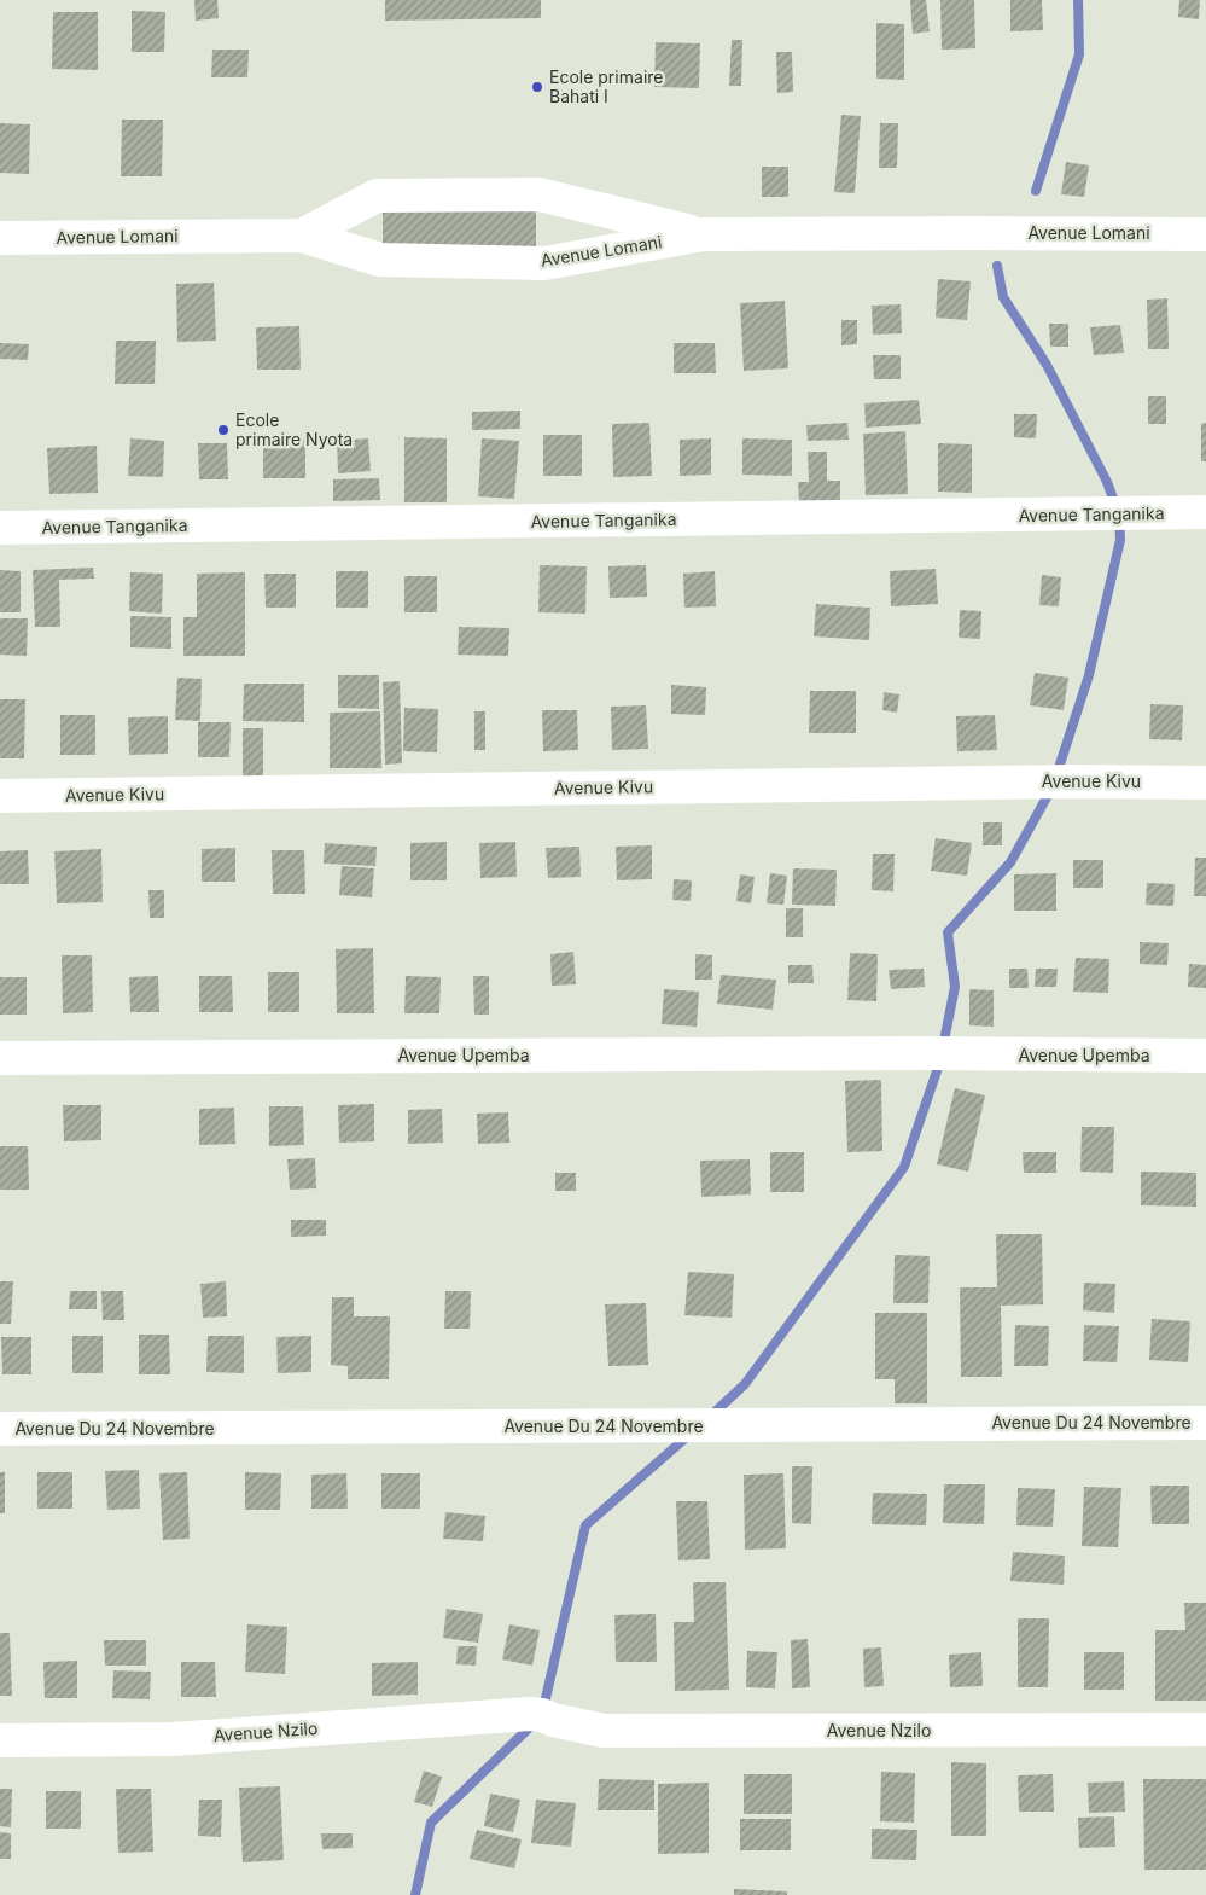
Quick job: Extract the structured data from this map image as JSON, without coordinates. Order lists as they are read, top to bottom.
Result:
{
  "streets": {
    "street": [
      "Avenue Lomani",
      "Avenue Tanganika",
      "Avenue Kivu",
      "Avenue Upemba",
      "Avenue Du 24 Novembre",
      "Avenue Nzilo"
    ]
  },
  "places": ["Ecole primaire Bahati I", "Ecole primaire Nyota"]
}
